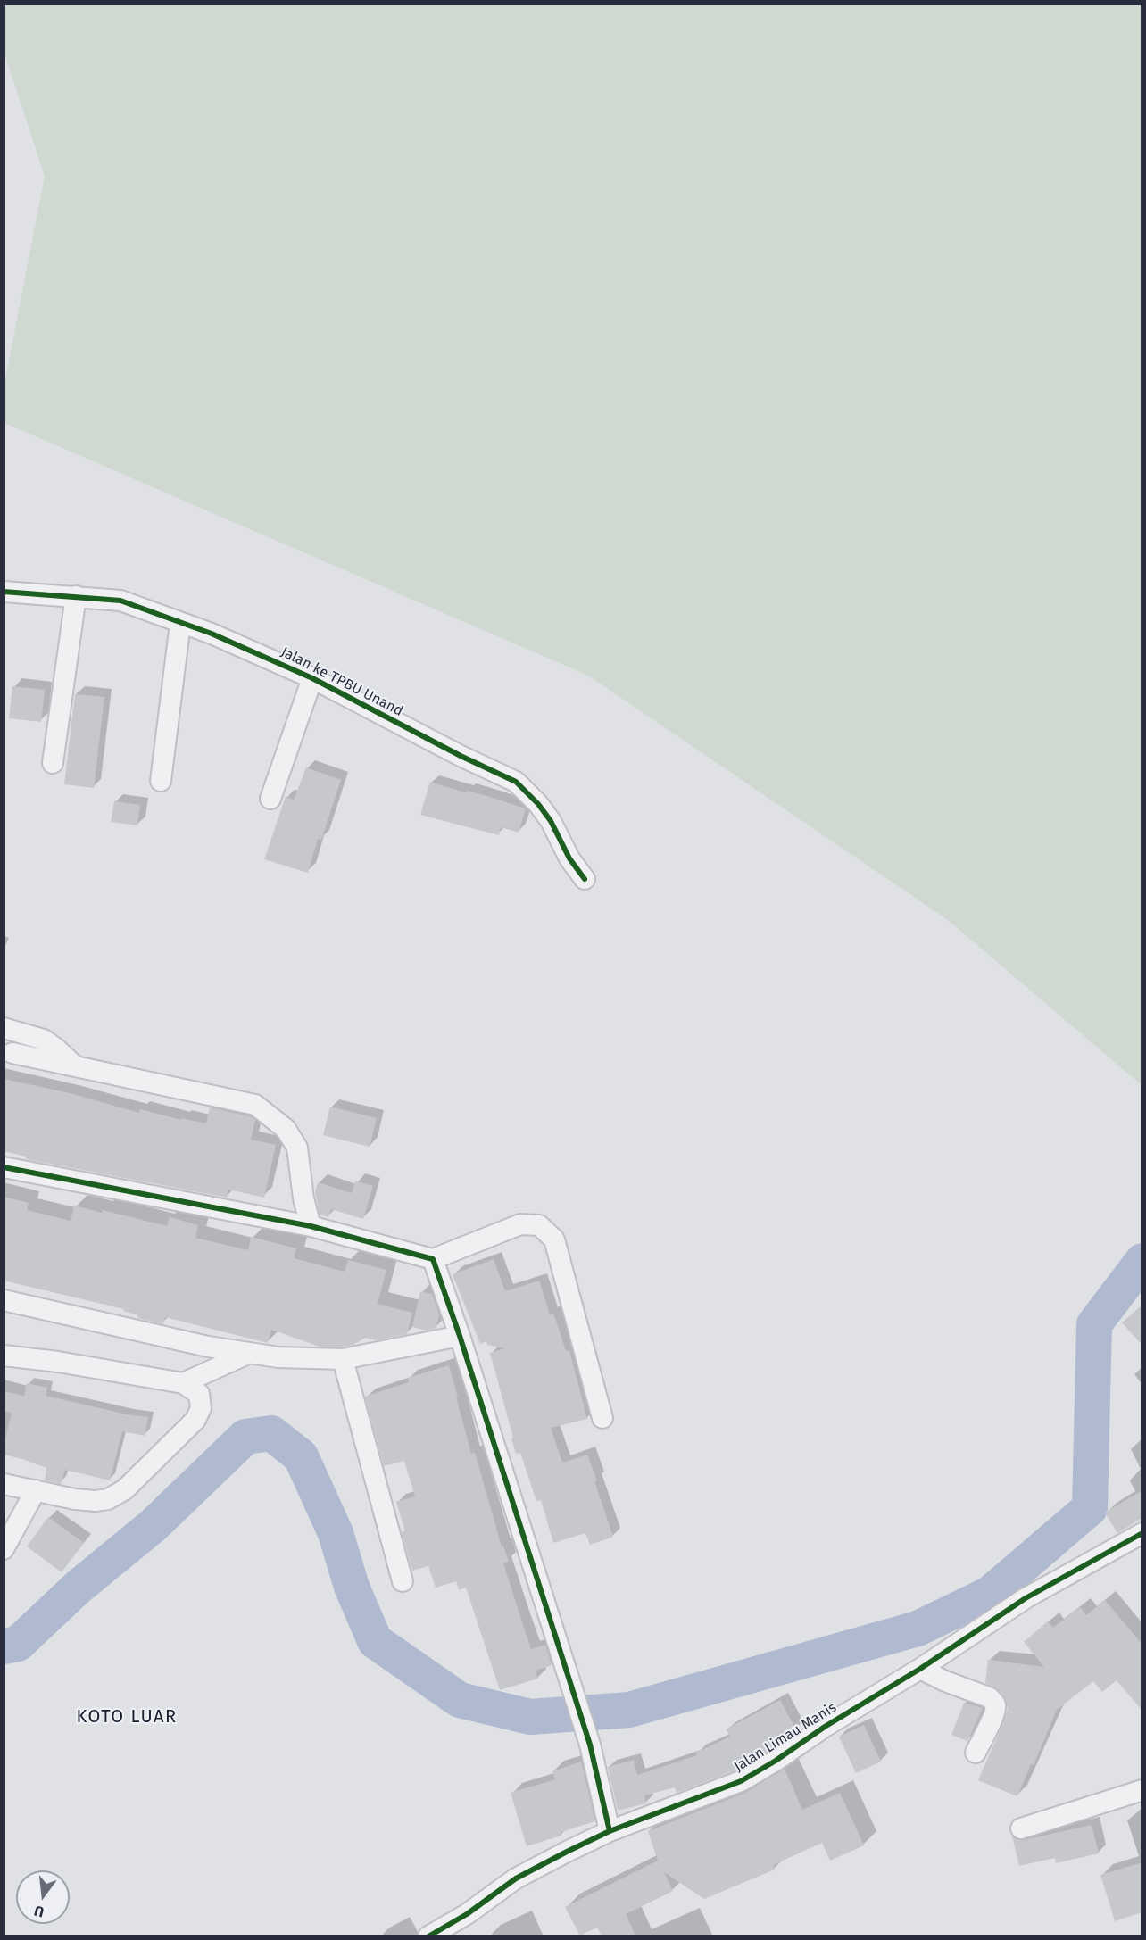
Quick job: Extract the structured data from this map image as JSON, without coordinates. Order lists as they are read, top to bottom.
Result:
{
  "streets": {
    "street": ["Jalan ke TPBU Unand", "Jalan Limau Manis"]
  },
  "districts": ["KOTO LUAR"],
  "north": "bottom"
}
